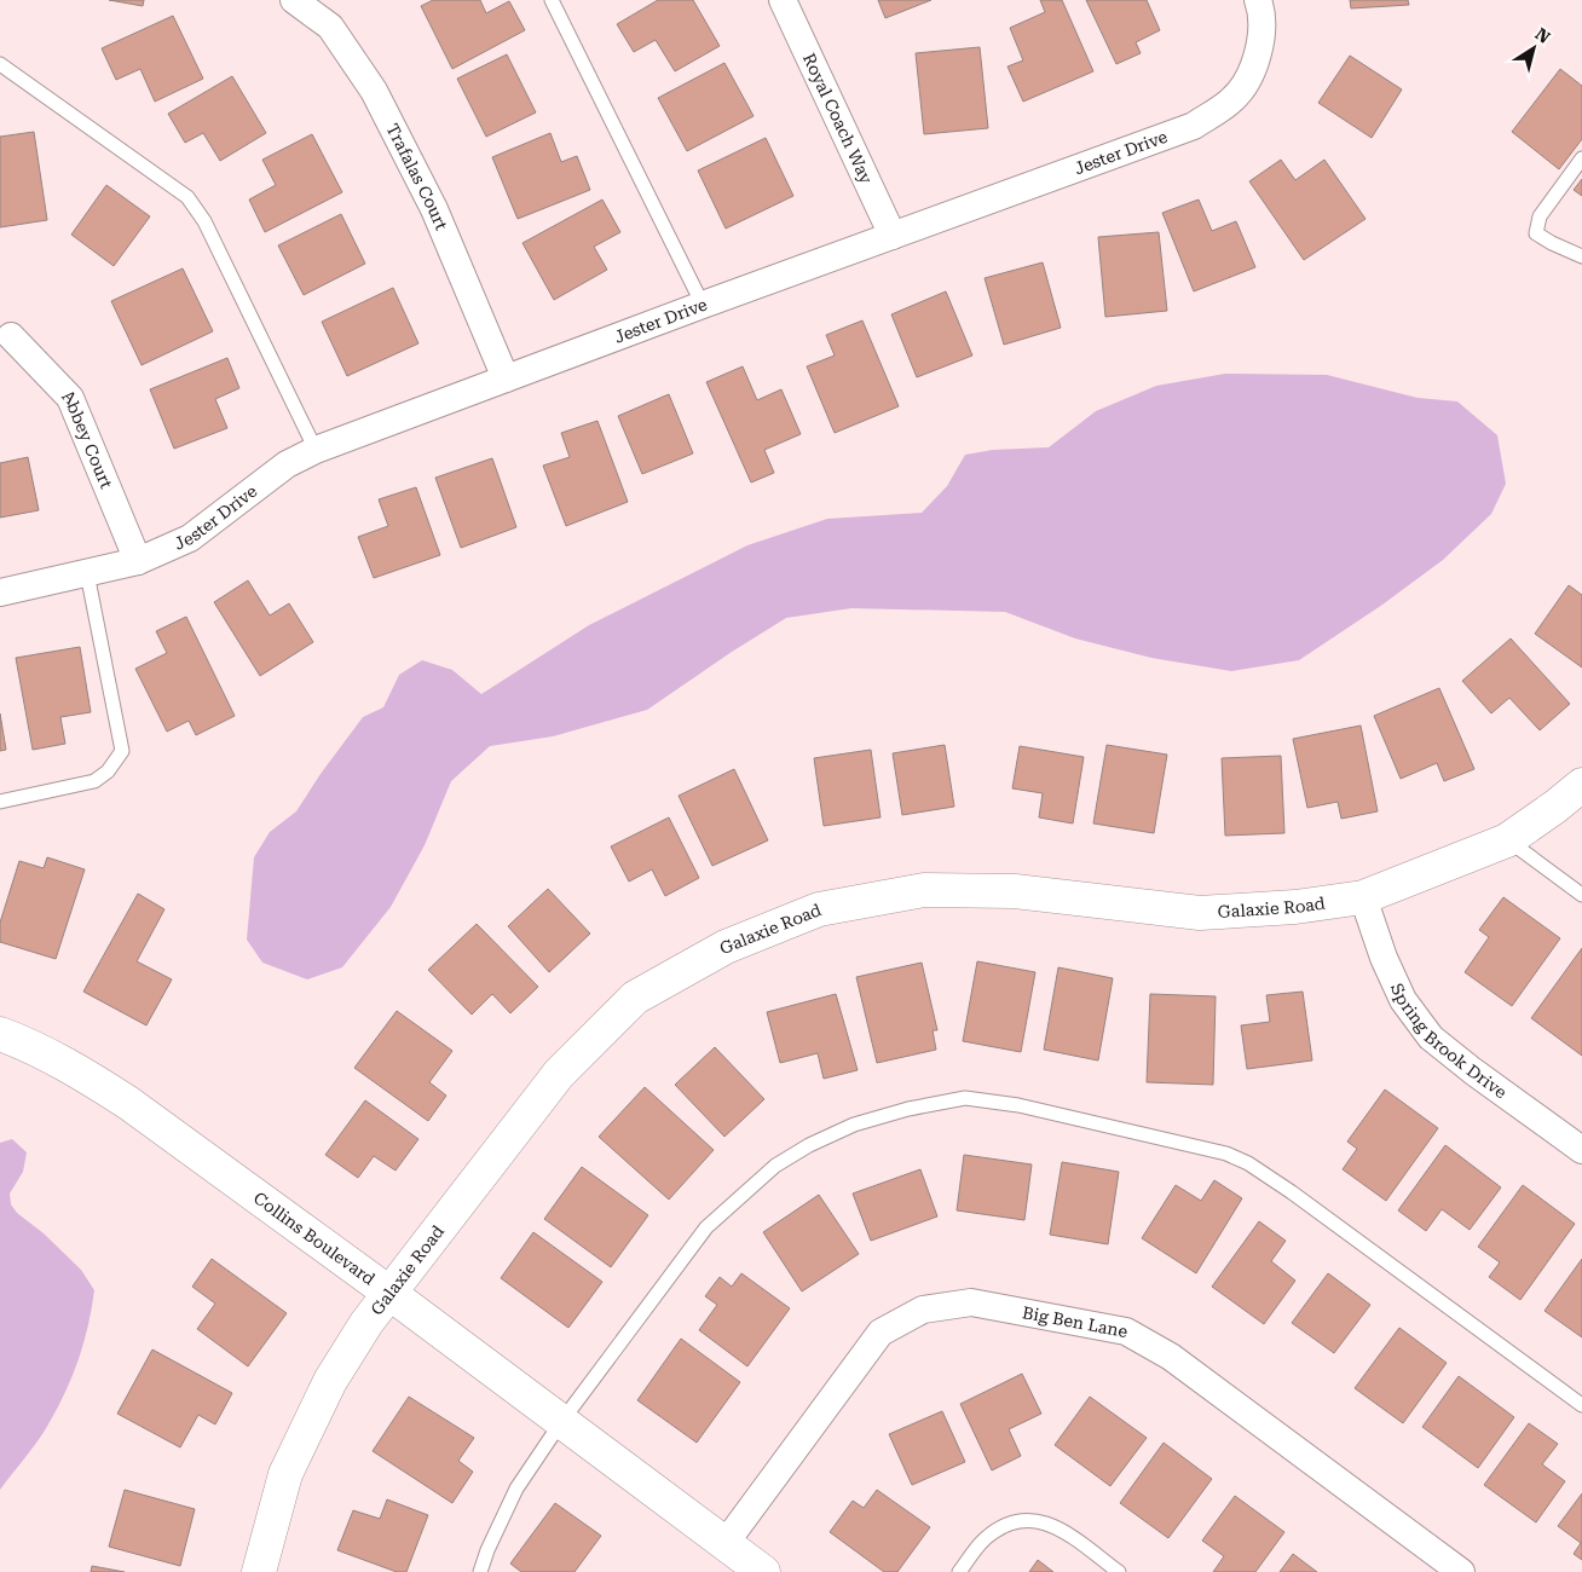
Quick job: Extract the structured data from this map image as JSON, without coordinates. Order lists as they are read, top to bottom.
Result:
{
  "streets": {
    "street": [
      "Royal Coach Way",
      "Jester Drive",
      "Trafalas Court",
      "Abbey Court",
      "Galaxie Road",
      "Spring Brook Drive",
      "Collins Boulevard",
      "Big Ben Lane"
    ]
  },
  "crossings": [
    ["Royal Coach Way", "Jester Drive"],
    ["Jester Drive", "Trafalas Court"],
    ["Jester Drive", "Abbey Court"],
    ["Galaxie Road", "Spring Brook Drive"],
    ["Galaxie Road", "Collins Boulevard"],
    ["Collins Boulevard", "Big Ben Lane"]
  ],
  "north": "top right"
}
